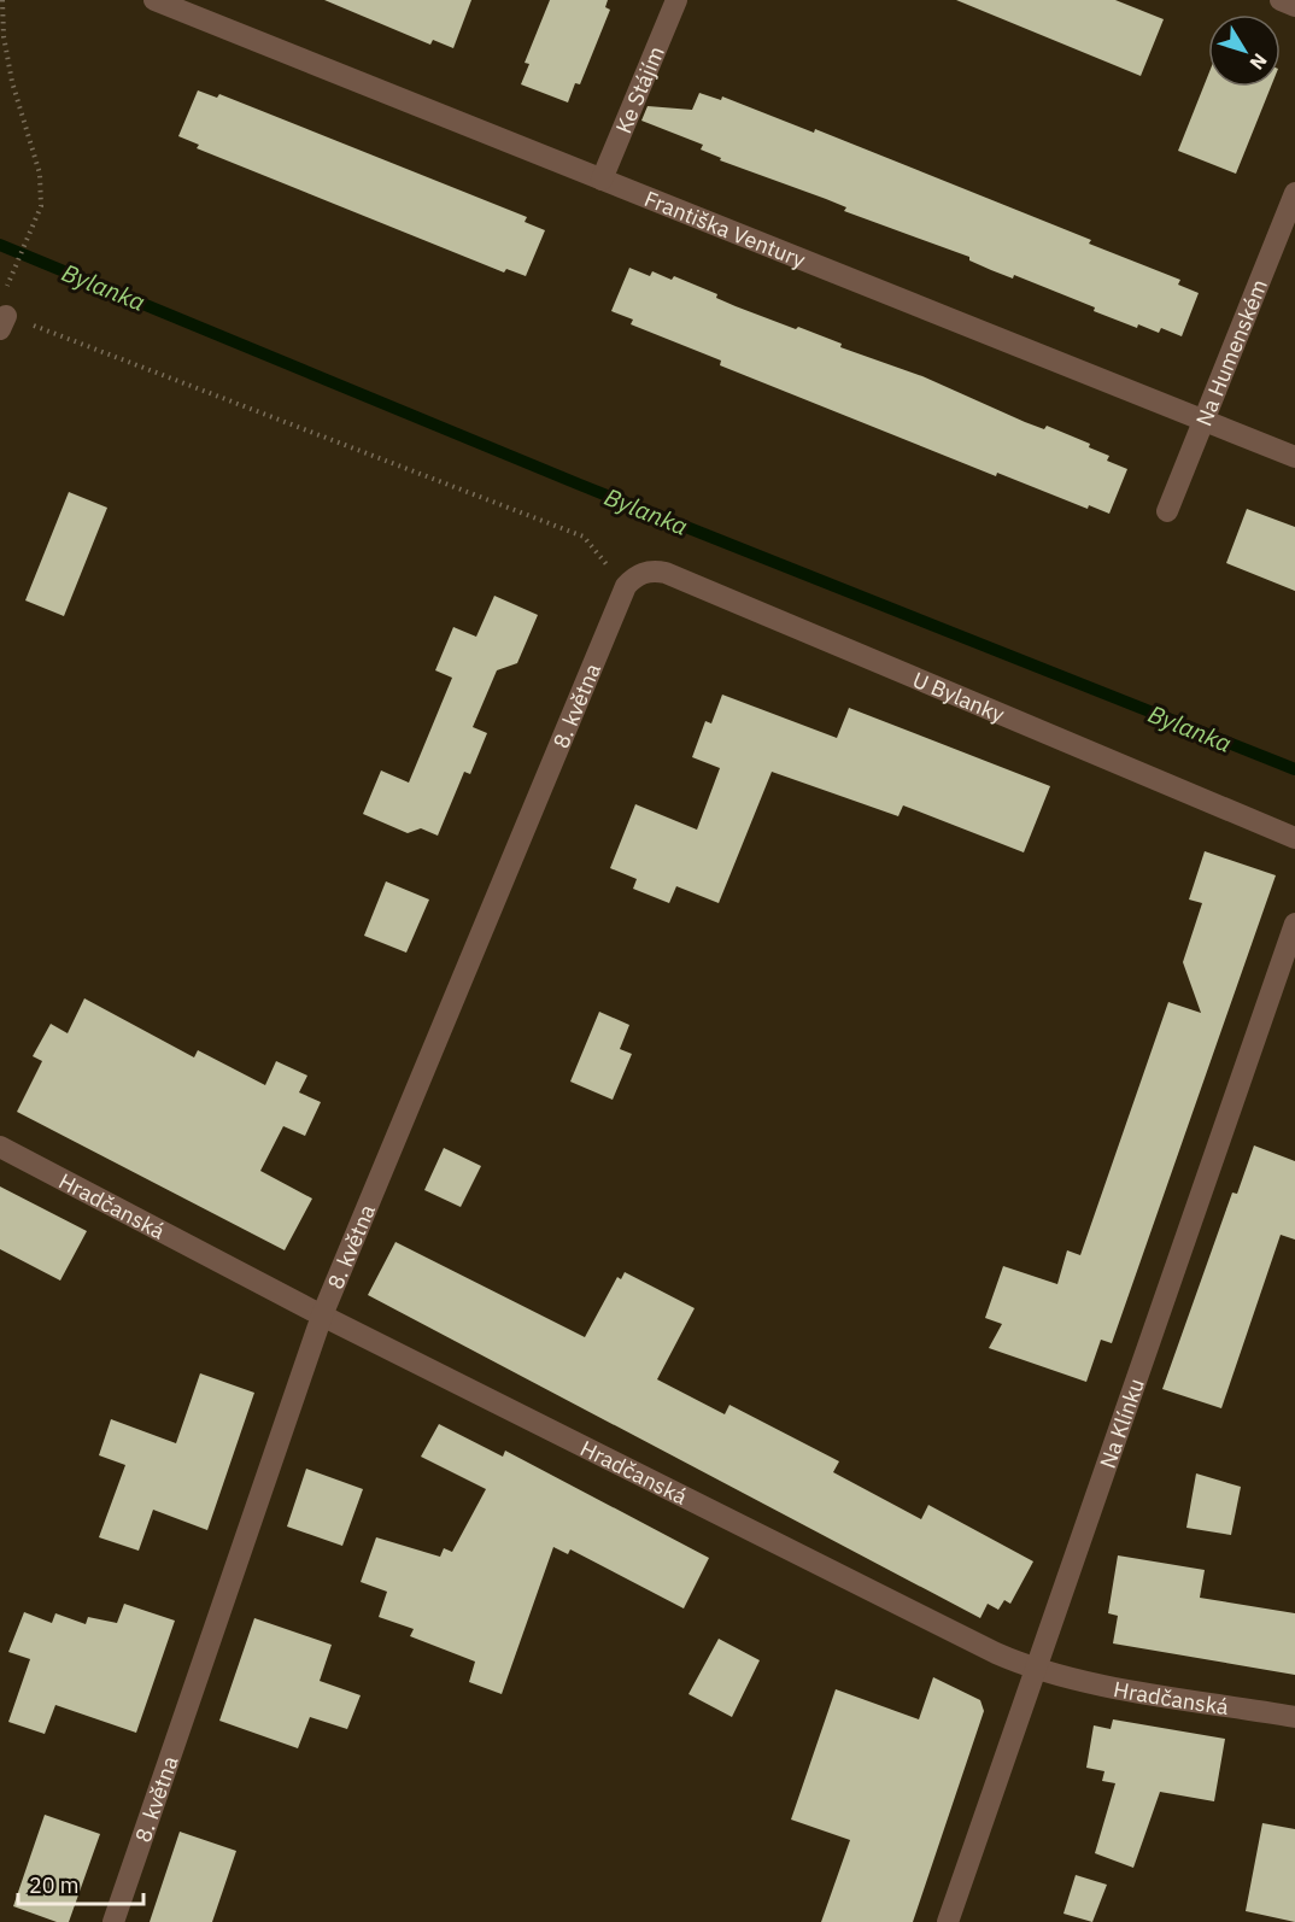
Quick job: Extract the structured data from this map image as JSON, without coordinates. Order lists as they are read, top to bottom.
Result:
{
  "streets": {
    "street": [
      "Ke Stájím",
      "Františka Ventury",
      "Na Humenském",
      "U Bylanky",
      "8. května",
      "Hradčanská",
      "Na Klínku"
    ]
  },
  "crossings": [
    ["Ke Stájím", "Františka Ventury"],
    ["Františka Ventury", "Na Humenském"],
    ["U Bylanky", "8. května"],
    ["8. května", "Hradčanská"],
    ["Hradčanská", "Na Klínku"]
  ],
  "water": ["Bylanka"],
  "scale_bar": "20 m",
  "north": "bottom right"
}
